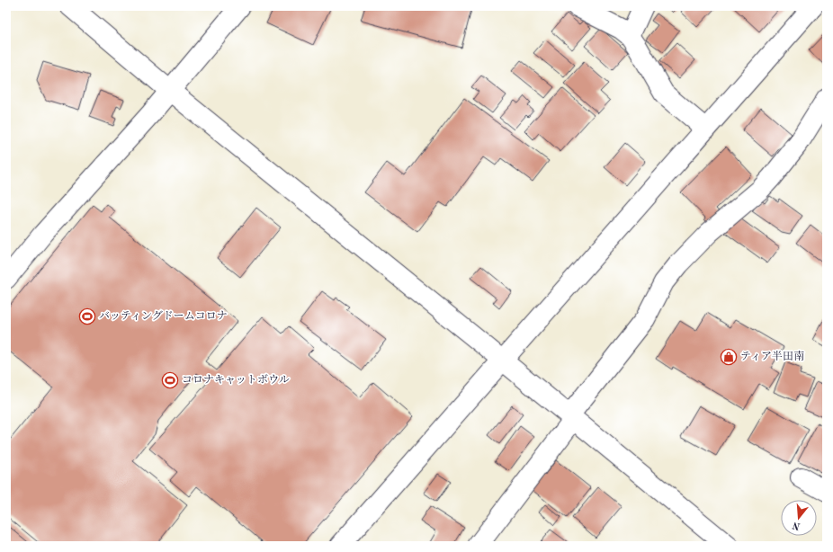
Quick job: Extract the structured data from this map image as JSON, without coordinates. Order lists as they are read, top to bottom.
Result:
{
  "places": {
    "sports": ["バッティングドームコロナ", "コロナキャットボウル"],
    "shop": ["ティア半田南"]
  },
  "north": "bottom"
}
